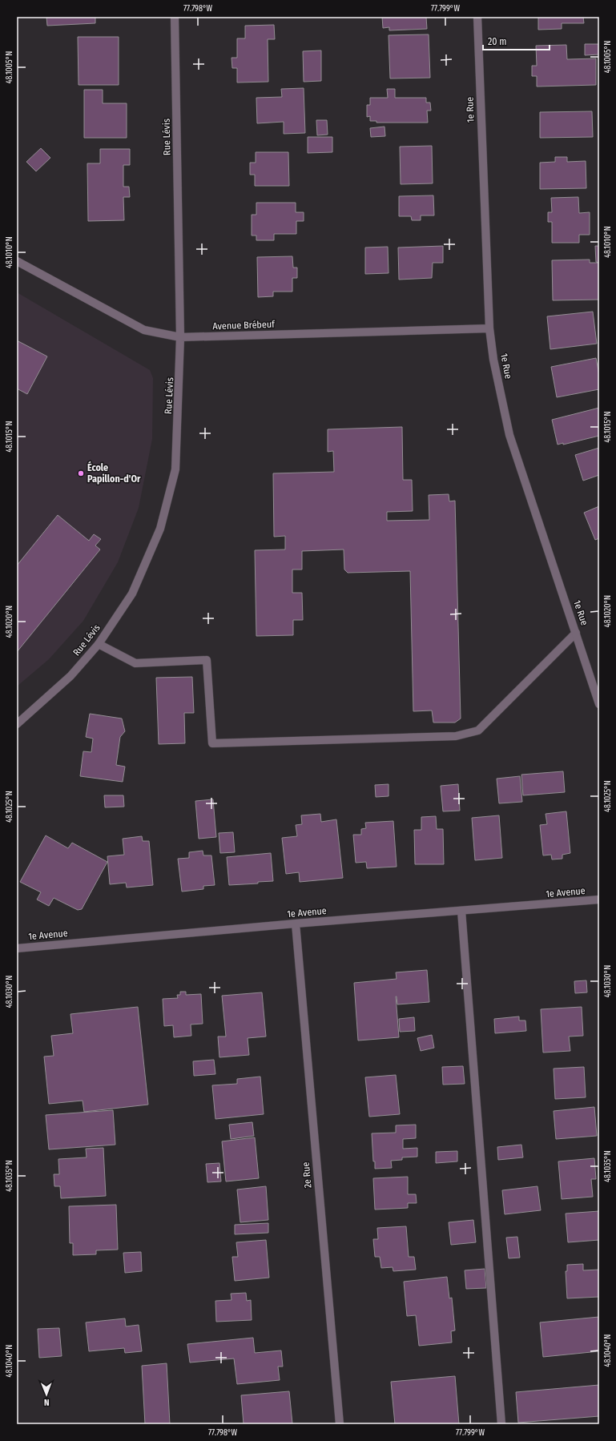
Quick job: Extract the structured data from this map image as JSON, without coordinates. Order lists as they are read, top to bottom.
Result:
{
  "streets": {
    "street": [
      "1e Rue",
      "Rue Lévis",
      "Avenue Brébeuf",
      "1e Avenue",
      "2e Rue"
    ]
  },
  "crossings": [
    ["1e Rue", "Avenue Brébeuf"],
    ["Rue Lévis", "Avenue Brébeuf"],
    ["1e Avenue", "2e Rue"]
  ],
  "places": ["École Papillon-d'Or"],
  "scale_bar": "20 m",
  "north": "bottom",
  "coordinates": [
    "77.798°W",
    "77.799°W",
    "48.1005°N",
    "48.1010°N",
    "48.1015°N",
    "48.1020°N",
    "48.1025°N",
    "48.1030°N",
    "48.1035°N",
    "48.1040°N"
  ]
}
